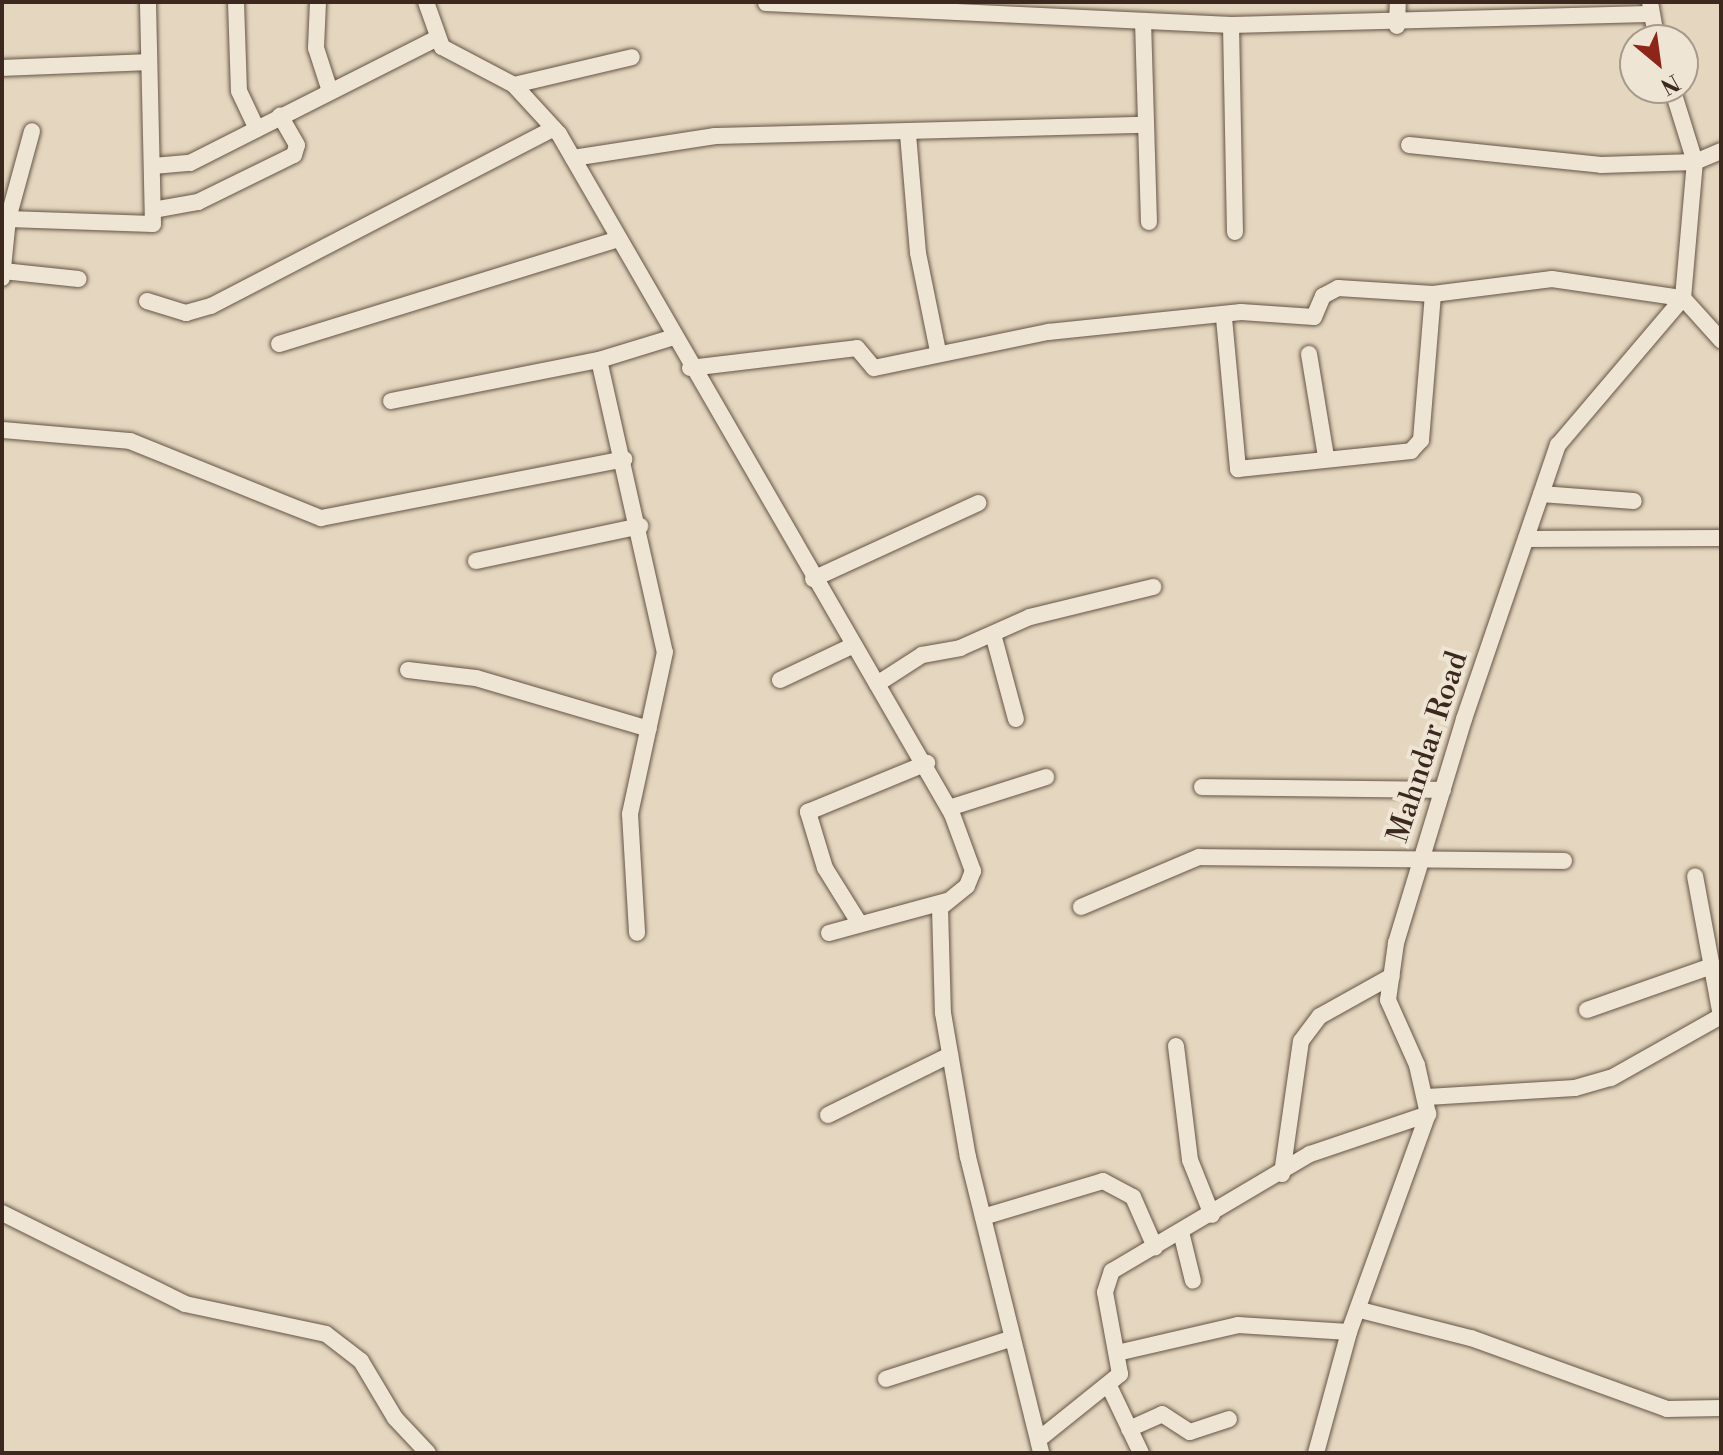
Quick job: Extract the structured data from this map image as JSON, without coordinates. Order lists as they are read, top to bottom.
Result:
{
  "streets": {
    "street": ["Mahndar Road"]
  },
  "north": "bottom right"
}
